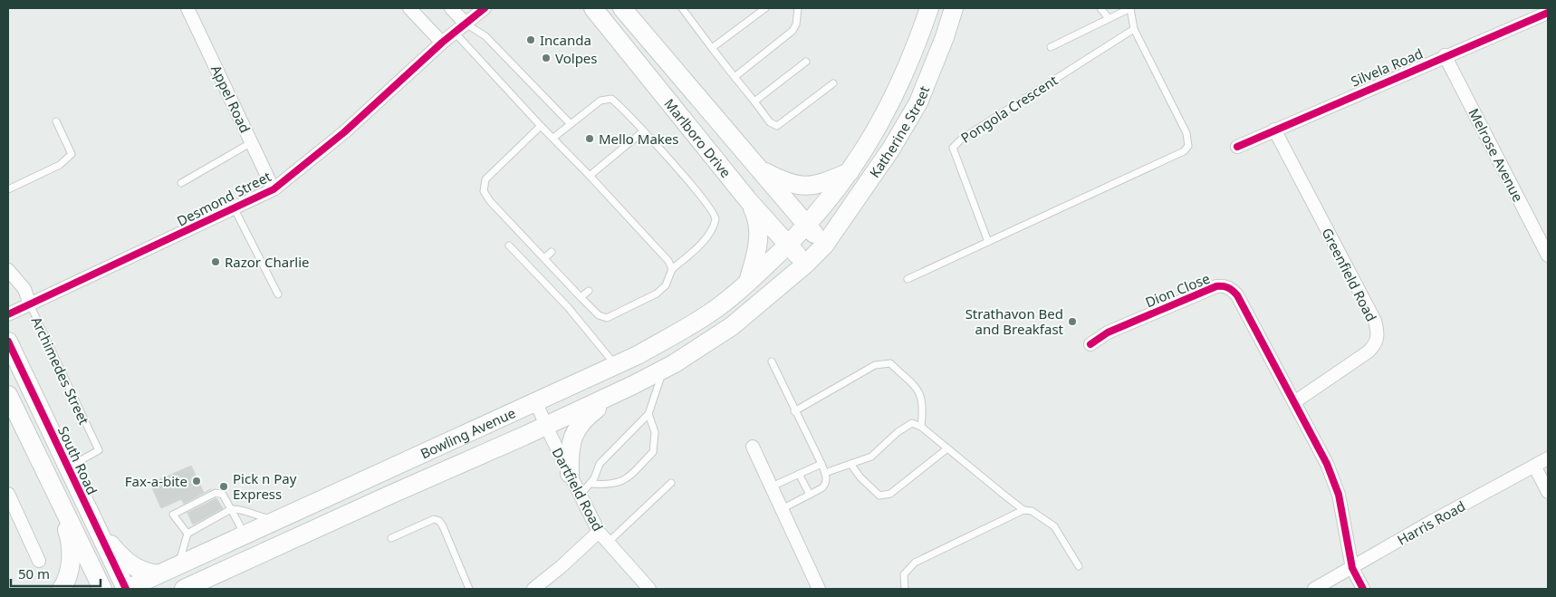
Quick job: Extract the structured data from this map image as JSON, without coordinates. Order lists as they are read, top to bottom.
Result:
{
  "streets": {
    "main road": [
      "Katherine Street",
      "Marlboro Drive",
      "Bowling Avenue",
      "South Road"
    ],
    "street": [
      "Silvela Road",
      "Appel Road",
      "Melrose Avenue",
      "Desmond Street",
      "Greenfield Road",
      "Dion Close",
      "Archimedes Street",
      "Dartfield Road",
      "Harris Road"
    ],
    "lane": ["Pongola Crescent"]
  },
  "crossings": [
    ["Silvela Road", "Melrose Avenue"],
    ["Silvela Road", "Greenfield Road"],
    ["Appel Road", "Desmond Street"],
    ["Katherine Street", "Marlboro Drive"],
    ["Katherine Street", "Bowling Avenue"],
    ["Marlboro Drive", "Bowling Avenue"],
    ["Desmond Street", "Archimedes Street"],
    ["Greenfield Road", "Dion Close"],
    ["Archimedes Street", "South Road"],
    ["Bowling Avenue", "South Road"],
    ["Bowling Avenue", "Dartfield Road"]
  ],
  "places": [
    "Incanda",
    "Volpes",
    "Mello Makes",
    "Razor Charlie",
    "Strathavon Bed and Breakfast",
    "Fax-a-bite",
    "Pick n Pay Express"
  ],
  "scale_bar": "50 m"
}
